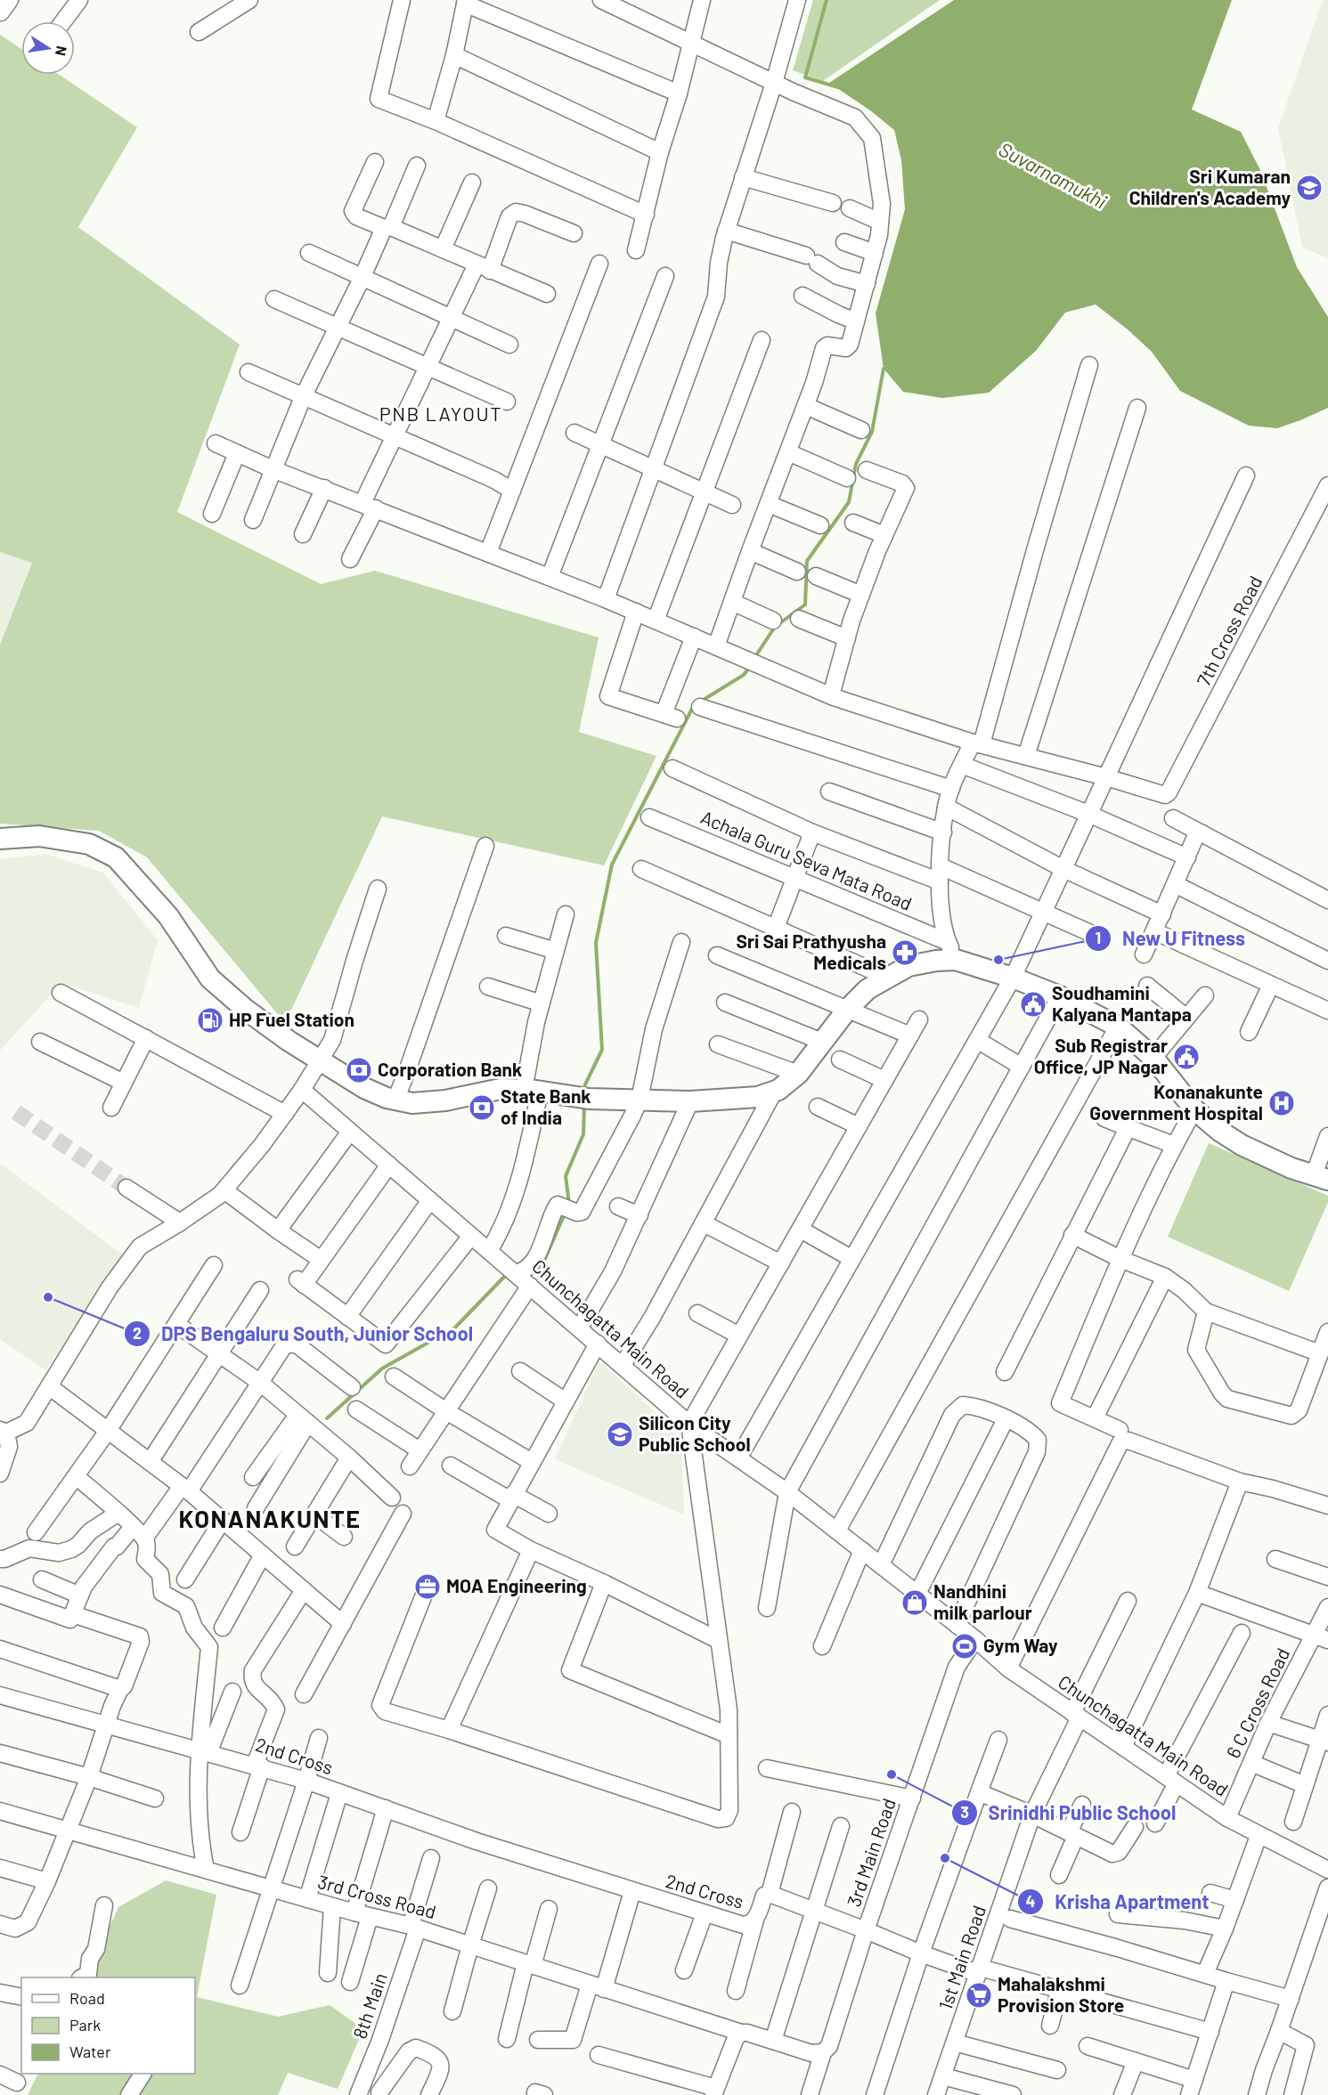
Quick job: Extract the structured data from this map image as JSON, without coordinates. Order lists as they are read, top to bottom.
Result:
{
  "streets": {
    "street": [
      "7th Cross Road",
      "Achala Guru Seva Mata Road",
      "Chunchagatta Main Road",
      "6 C Cross Road",
      "2nd Cross",
      "3rd Main Road",
      "3rd Cross Road",
      "1st Main Road",
      "8th Main"
    ]
  },
  "crossings": [
    ["Chunchagatta Main Road", "6 C Cross Road"],
    ["Chunchagatta Main Road", "3rd Main Road"],
    ["Chunchagatta Main Road", "1st Main Road"],
    ["2nd Cross", "3rd Main Road"],
    ["2nd Cross", "1st Main Road"],
    ["3rd Main Road", "3rd Cross Road"],
    ["3rd Cross Road", "8th Main"]
  ],
  "districts": ["PNB LAYOUT", "KONANAKUNTE"],
  "water": ["Suvarnamukhi"],
  "places": {
    "school or university": ["Sri Kumaran Children's Academy", "Silicon City Public School"],
    "pharmacy": ["Sri Sai Prathyusha Medicals"],
    "other": [
      "New U Fitness",
      "DPS Bengaluru South, Junior School",
      "Srinidhi Public School",
      "Krisha Apartment"
    ],
    "public building": ["Soudhamini Kalyana Mantapa", "Sub Registrar Office, JP Nagar"],
    "fuel station": ["HP Fuel Station"],
    "bank": ["Corporation Bank", "State Bank of India"],
    "hospital": ["Konanakunte Government Hospital"],
    "office": ["MOA Engineering"],
    "shop": ["Nandhini milk parlour"],
    "sports": ["Gym Way"],
    "supermarket": ["Mahalakshmi Provision Store"]
  },
  "legend": ["Road", "Park", "Water"],
  "north": "right"
}
